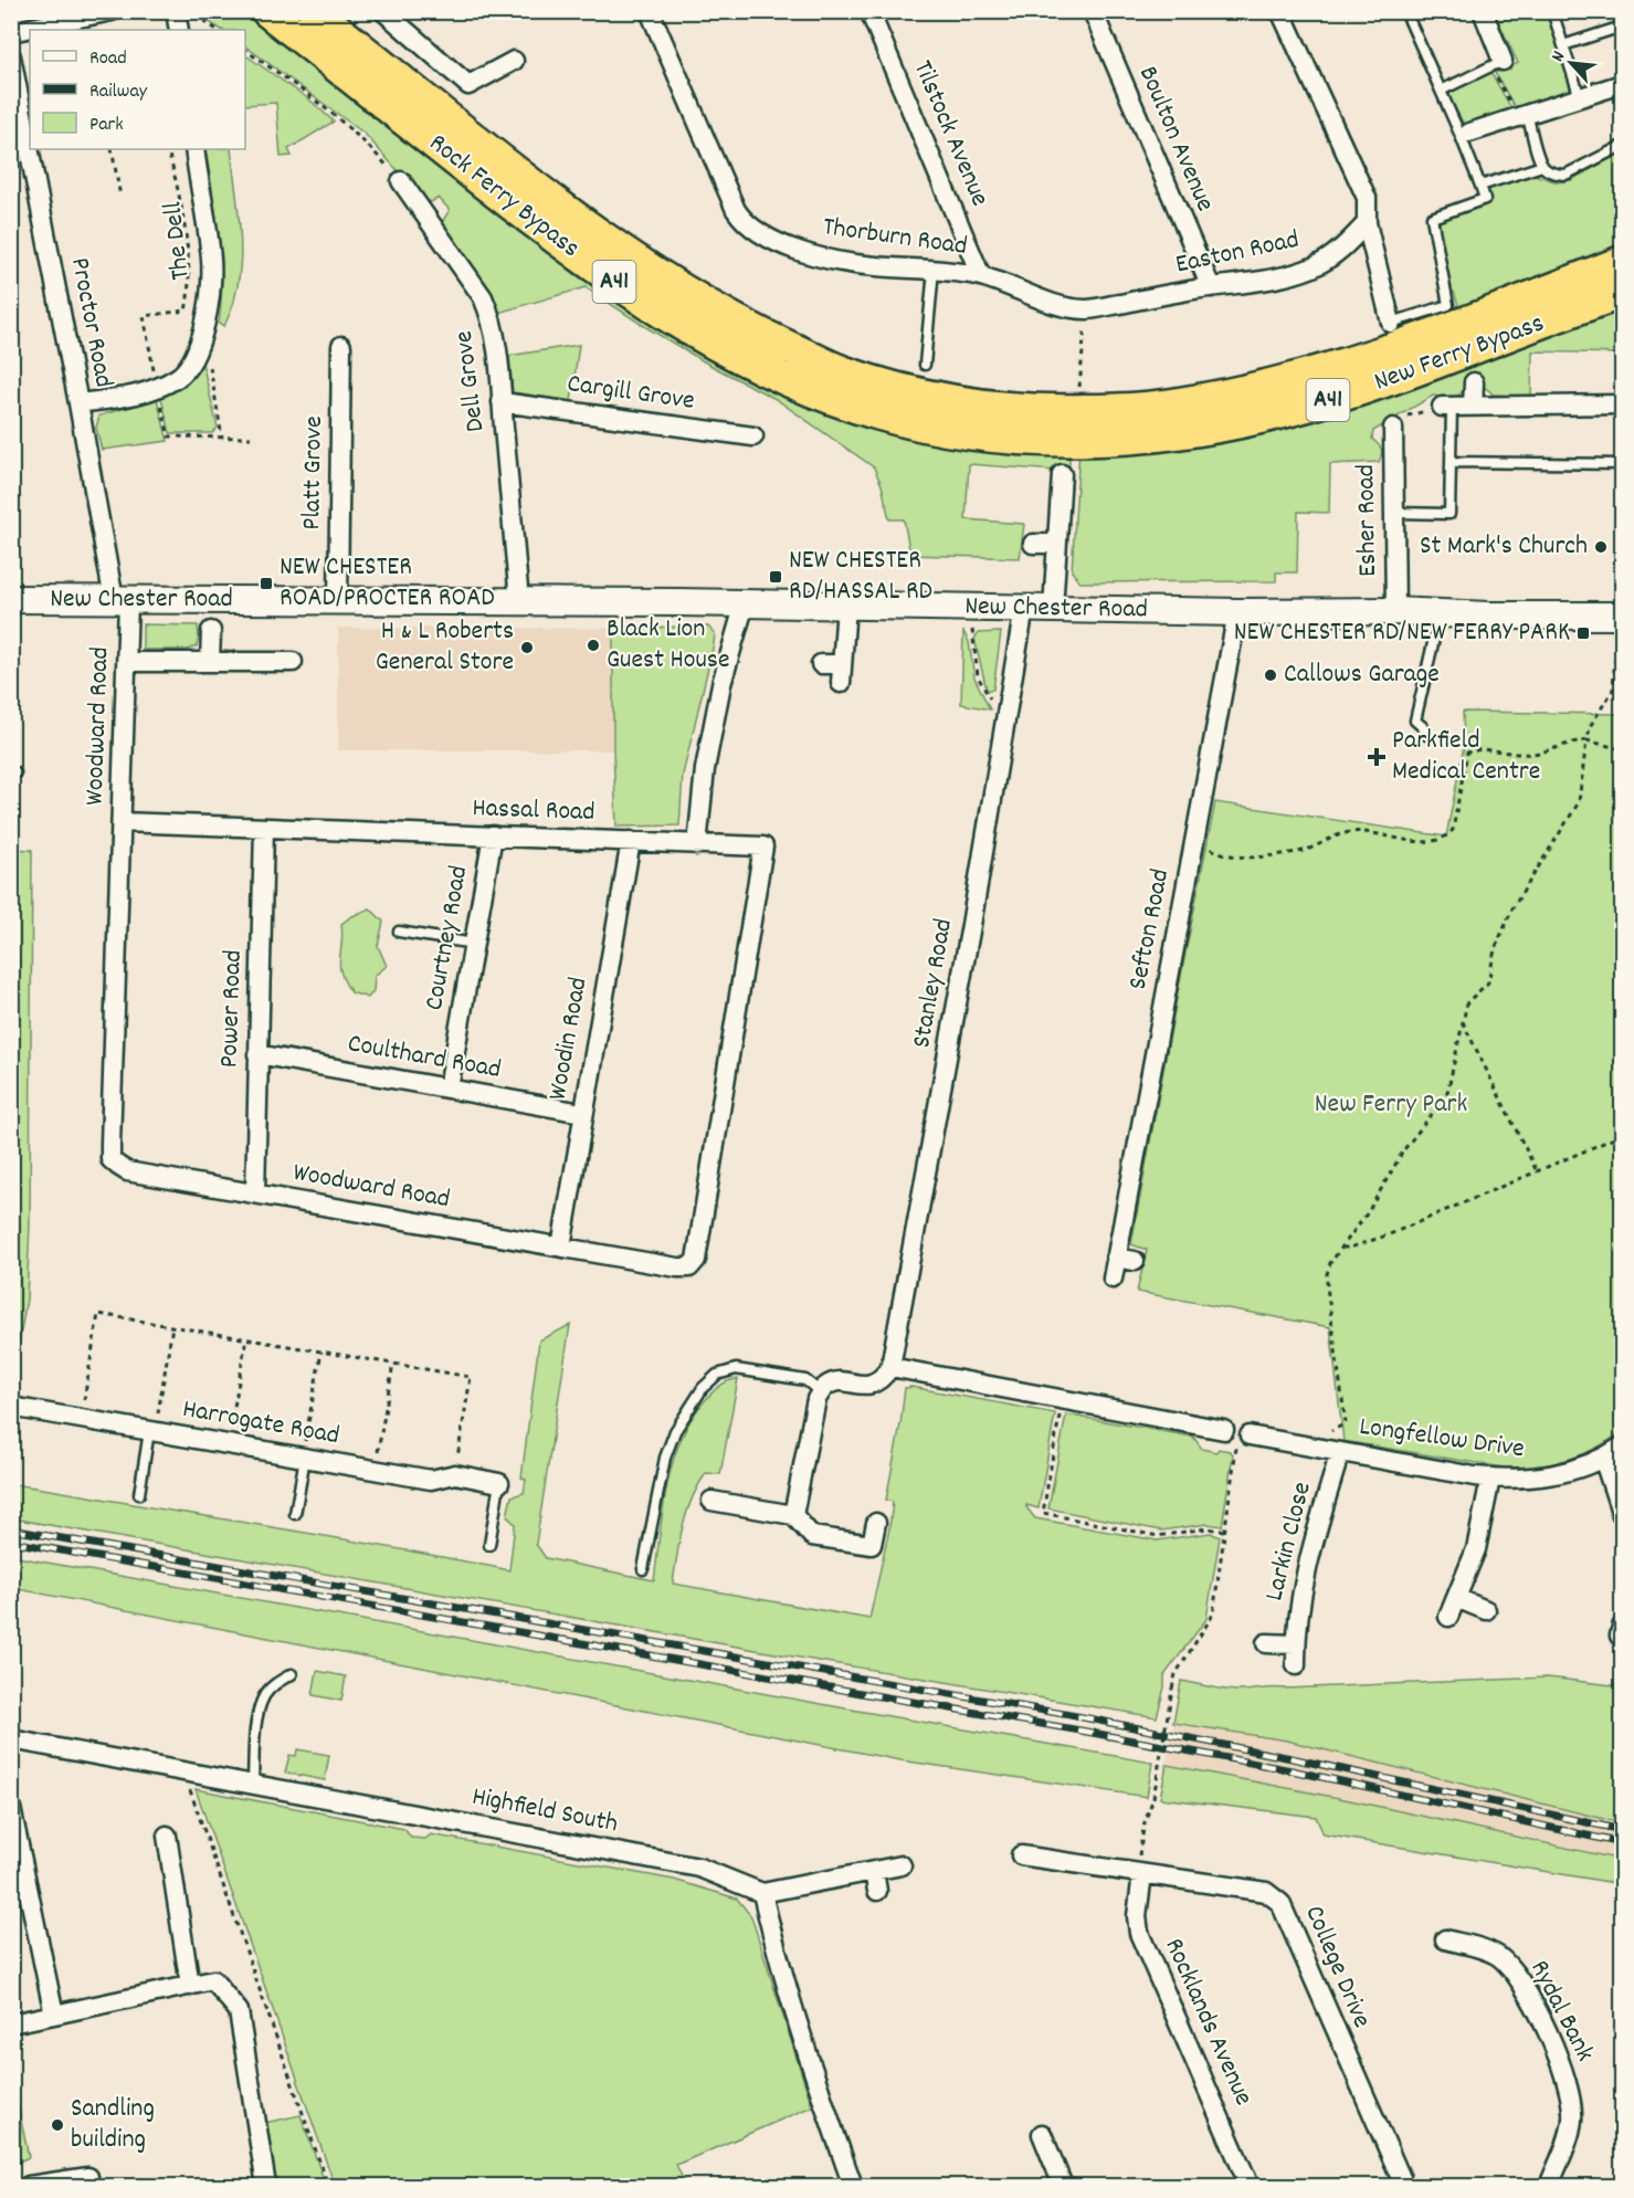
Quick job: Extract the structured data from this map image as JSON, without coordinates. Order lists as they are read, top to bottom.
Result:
{
  "streets": {
    "highway": ["Rock Ferry Bypass", "A41", "New Ferry Bypass"],
    "main road": ["New Chester Road"],
    "street": [
      "Tilstock Avenue",
      "Boulton Avenue",
      "Thorburn Road",
      "The Dell",
      "Easton Road",
      "Proctor Road",
      "Dell Grove",
      "Cargill Grove",
      "Platt Grove",
      "Esher Road",
      "Woodward Road",
      "Hassal Road",
      "Sefton Road",
      "Courtney Road",
      "Stanley Road",
      "Power Road",
      "Woodin Road",
      "Coulthard Road",
      "Harrogate Road",
      "Longfellow Drive",
      "Larkin Close",
      "Highfield South",
      "College Drive",
      "Rydal Bank",
      "Rocklands Avenue"
    ]
  },
  "crossings": [
    ["Tilstock Avenue", "Thorburn Road"],
    ["Boulton Avenue", "Easton Road"],
    ["Rock Ferry Bypass", "New Ferry Bypass"],
    ["Thorburn Road", "Easton Road"],
    ["The Dell", "Proctor Road"],
    ["Proctor Road", "New Chester Road"],
    ["Proctor Road", "Woodward Road"],
    ["Dell Grove", "Cargill Grove"],
    ["Dell Grove", "New Chester Road"],
    ["Platt Grove", "New Chester Road"],
    ["Esher Road", "New Chester Road"],
    ["New Chester Road", "Woodward Road"],
    ["New Chester Road", "Sefton Road"],
    ["New Chester Road", "Stanley Road"],
    ["Woodward Road", "Hassal Road"],
    ["Woodward Road", "Power Road"],
    ["Woodward Road", "Woodin Road"],
    ["Hassal Road", "Courtney Road"],
    ["Hassal Road", "Power Road"],
    ["Hassal Road", "Woodin Road"],
    ["Courtney Road", "Coulthard Road"],
    ["Power Road", "Coulthard Road"],
    ["Woodin Road", "Coulthard Road"],
    ["Longfellow Drive", "Larkin Close"],
    ["College Drive", "Rocklands Avenue"]
  ],
  "parks": ["New Ferry Park"],
  "places": {
    "other": [
      "St Mark's Church",
      "Black Lion Guest House",
      "H & L Roberts General Store",
      "Callows Garage",
      "Sandling building"
    ],
    "transit": ["NEW CHESTER RD/HASSAL RD", "NEW CHESTER ROAD/PROCTER ROAD", "NEW CHESTER RD/NEW FERRY PARK"],
    "health": ["Parkfield Medical Centre"]
  },
  "legend": ["Road", "Railway", "Park"],
  "north": "top left"
}
